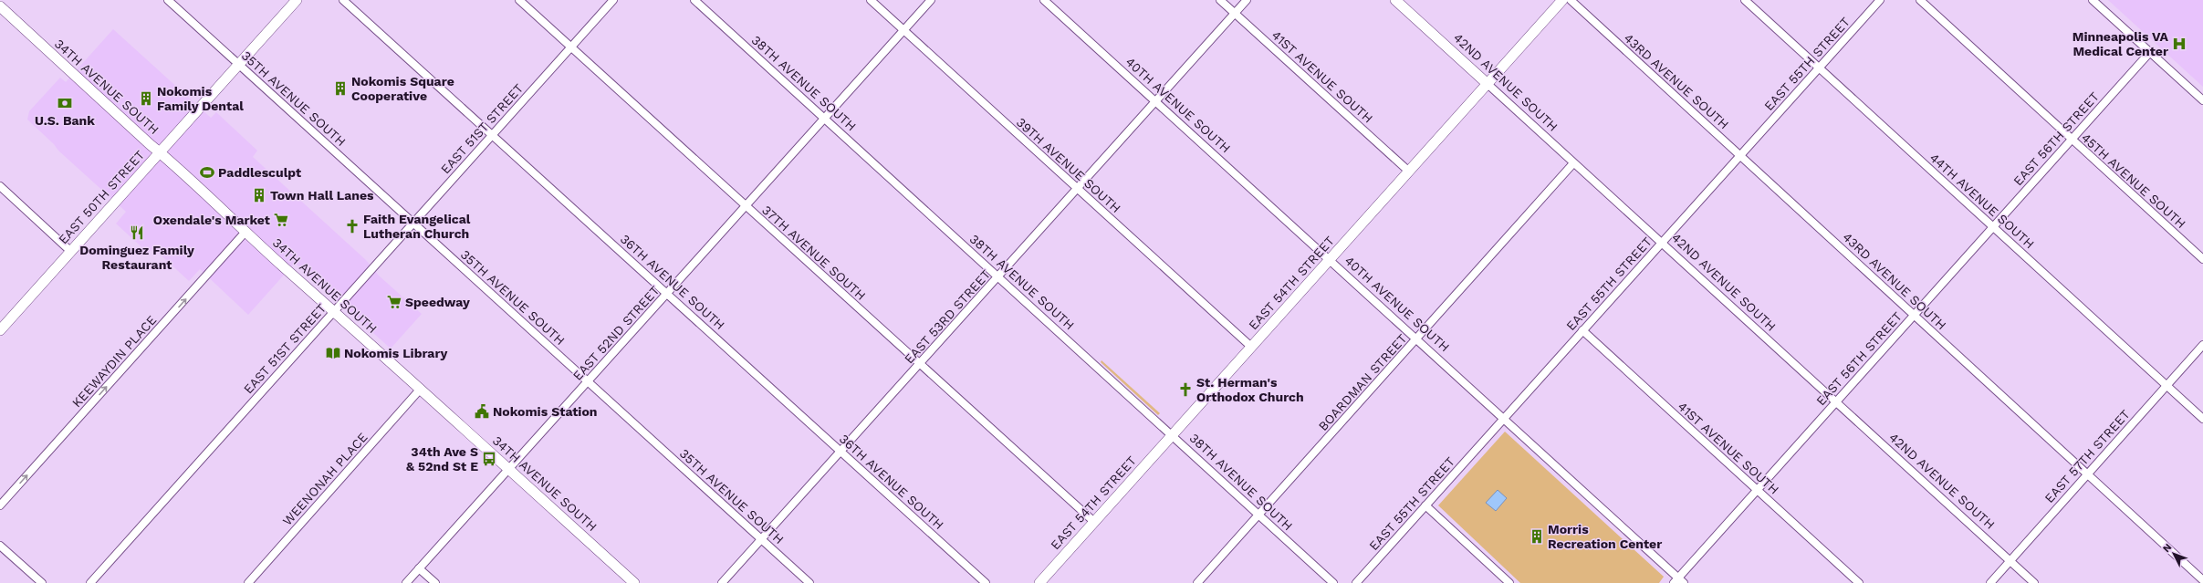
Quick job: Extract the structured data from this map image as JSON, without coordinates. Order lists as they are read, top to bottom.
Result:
{
  "streets": {
    "street": [
      "EAST 55TH STREET",
      "41ST AVENUE SOUTH",
      "43RD AVENUE SOUTH",
      "42ND AVENUE SOUTH",
      "38TH AVENUE SOUTH",
      "34TH AVENUE SOUTH",
      "35TH AVENUE SOUTH",
      "40TH AVENUE SOUTH",
      "EAST 51ST STREET",
      "EAST 56TH STREET",
      "39TH AVENUE SOUTH",
      "45TH AVENUE SOUTH",
      "EAST 50TH STREET",
      "44TH AVENUE SOUTH",
      "37TH AVENUE SOUTH",
      "36TH AVENUE SOUTH",
      "EAST 54TH STREET",
      "EAST 53RD STREET",
      "EAST 52ND STREET",
      "KEEWAYDIN PLACE",
      "BOARDMAN STREET",
      "EAST 57TH STREET",
      "WEENONAH PLACE"
    ]
  },
  "crossings": [
    ["EAST 55TH STREET", "41ST AVENUE SOUTH"],
    ["EAST 55TH STREET", "43RD AVENUE SOUTH"],
    ["EAST 55TH STREET", "42ND AVENUE SOUTH"],
    ["EAST 55TH STREET", "40TH AVENUE SOUTH"],
    ["EAST 55TH STREET", "44TH AVENUE SOUTH"],
    ["41ST AVENUE SOUTH", "EAST 56TH STREET"],
    ["41ST AVENUE SOUTH", "EAST 54TH STREET"],
    ["41ST AVENUE SOUTH", "EAST 53RD STREET"],
    ["43RD AVENUE SOUTH", "EAST 56TH STREET"],
    ["43RD AVENUE SOUTH", "EAST 57TH STREET"],
    ["42ND AVENUE SOUTH", "EAST 56TH STREET"],
    ["42ND AVENUE SOUTH", "EAST 54TH STREET"],
    ["42ND AVENUE SOUTH", "BOARDMAN STREET"],
    ["42ND AVENUE SOUTH", "EAST 57TH STREET"],
    ["38TH AVENUE SOUTH", "EAST 54TH STREET"],
    ["38TH AVENUE SOUTH", "EAST 53RD STREET"],
    ["38TH AVENUE SOUTH", "EAST 52ND STREET"],
    ["38TH AVENUE SOUTH", "BOARDMAN STREET"],
    ["34TH AVENUE SOUTH", "EAST 51ST STREET"],
    ["34TH AVENUE SOUTH", "EAST 50TH STREET"],
    ["34TH AVENUE SOUTH", "EAST 52ND STREET"],
    ["34TH AVENUE SOUTH", "KEEWAYDIN PLACE"],
    ["34TH AVENUE SOUTH", "WEENONAH PLACE"],
    ["35TH AVENUE SOUTH", "EAST 51ST STREET"],
    ["35TH AVENUE SOUTH", "EAST 50TH STREET"],
    ["35TH AVENUE SOUTH", "EAST 53RD STREET"],
    ["35TH AVENUE SOUTH", "EAST 52ND STREET"],
    ["40TH AVENUE SOUTH", "EAST 56TH STREET"],
    ["40TH AVENUE SOUTH", "EAST 54TH STREET"],
    ["40TH AVENUE SOUTH", "EAST 53RD STREET"],
    ["40TH AVENUE SOUTH", "BOARDMAN STREET"],
    ["EAST 51ST STREET", "37TH AVENUE SOUTH"],
    ["EAST 51ST STREET", "36TH AVENUE SOUTH"],
    ["EAST 56TH STREET", "45TH AVENUE SOUTH"],
    ["EAST 56TH STREET", "44TH AVENUE SOUTH"],
    ["39TH AVENUE SOUTH", "EAST 54TH STREET"],
    ["39TH AVENUE SOUTH", "EAST 53RD STREET"],
    ["39TH AVENUE SOUTH", "EAST 52ND STREET"],
    ["44TH AVENUE SOUTH", "EAST 57TH STREET"],
    ["37TH AVENUE SOUTH", "EAST 54TH STREET"],
    ["37TH AVENUE SOUTH", "EAST 53RD STREET"],
    ["37TH AVENUE SOUTH", "EAST 52ND STREET"],
    ["36TH AVENUE SOUTH", "EAST 53RD STREET"],
    ["36TH AVENUE SOUTH", "EAST 52ND STREET"]
  ],
  "one_way": ["KEEWAYDIN PLACE"],
  "places": {
    "hospital": ["Minneapolis VA Medical Center"],
    "building": [
      "Nokomis Square Cooperative",
      "Nokomis Family Dental",
      "Town Hall Lanes",
      "Morris Recreation Center"
    ],
    "bank": ["U.S. Bank"],
    "sports": ["Paddlesculpt"],
    "supermarket": ["Oxendale's Market", "Speedway"],
    "church": ["Faith Evangelical Lutheran Church", "St. Herman's Orthodox Church"],
    "restaurant": ["Dominguez Family Restaurant"],
    "library": ["Nokomis Library"],
    "public building": ["Nokomis Station"],
    "bus stop": ["34th Ave S & 52nd St E"]
  },
  "north": "top left"
}
